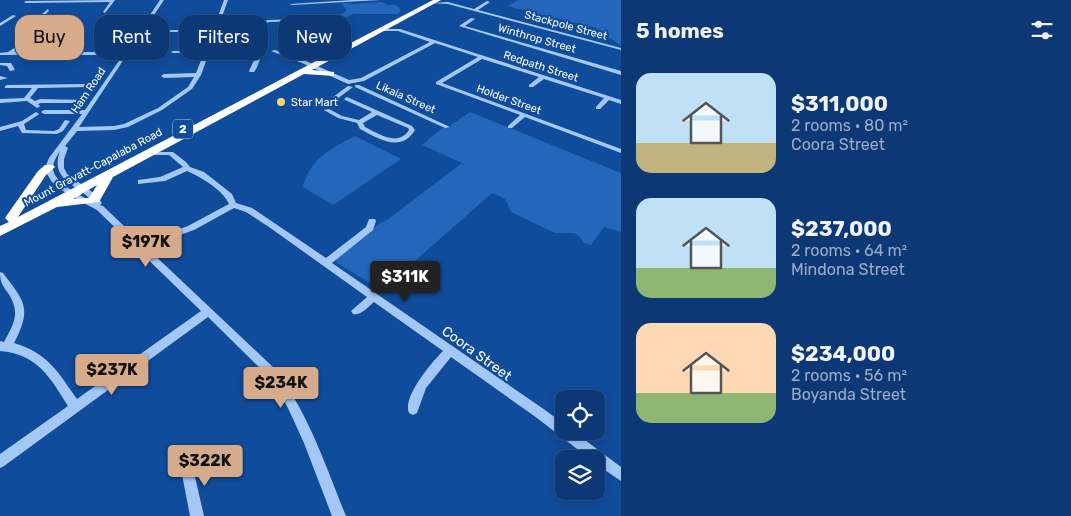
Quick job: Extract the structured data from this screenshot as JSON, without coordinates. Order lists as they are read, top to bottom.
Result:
{
  "streets": {
    "highway": ["2", "Mount Gravatt-Capalaba Road"],
    "street": [
      "Stackpole Street",
      "Winthrop Street",
      "Redpath Street",
      "Ham Road",
      "Likala Street",
      "Holder Street",
      "Coora Street"
    ]
  },
  "crossings": [
    ["Stackpole Street", "Mount Gravatt-Capalaba Road"],
    ["Redpath Street", "Holder Street"],
    ["Redpath Street", "Mount Gravatt-Capalaba Road"],
    ["Ham Road", "Mount Gravatt-Capalaba Road"]
  ],
  "places": ["Star Mart"],
  "page": {
    "heading": "5 homes",
    "chip": [
      "Buy",
      "Rent",
      "Filters",
      "New"
    ],
    "list": [
      {
        "name": "$311,000",
        "note": "2 rooms · 80 m² · Coora Street"
      },
      {
        "name": "$237,000",
        "note": "2 rooms · 64 m² · Mindona Street"
      },
      {
        "name": "$234,000",
        "note": "2 rooms · 56 m² · Boyanda Street"
      }
    ],
    "price": [
      "$197K",
      "$311K",
      "$237K",
      "$234K",
      "$322K"
    ]
  }
}
